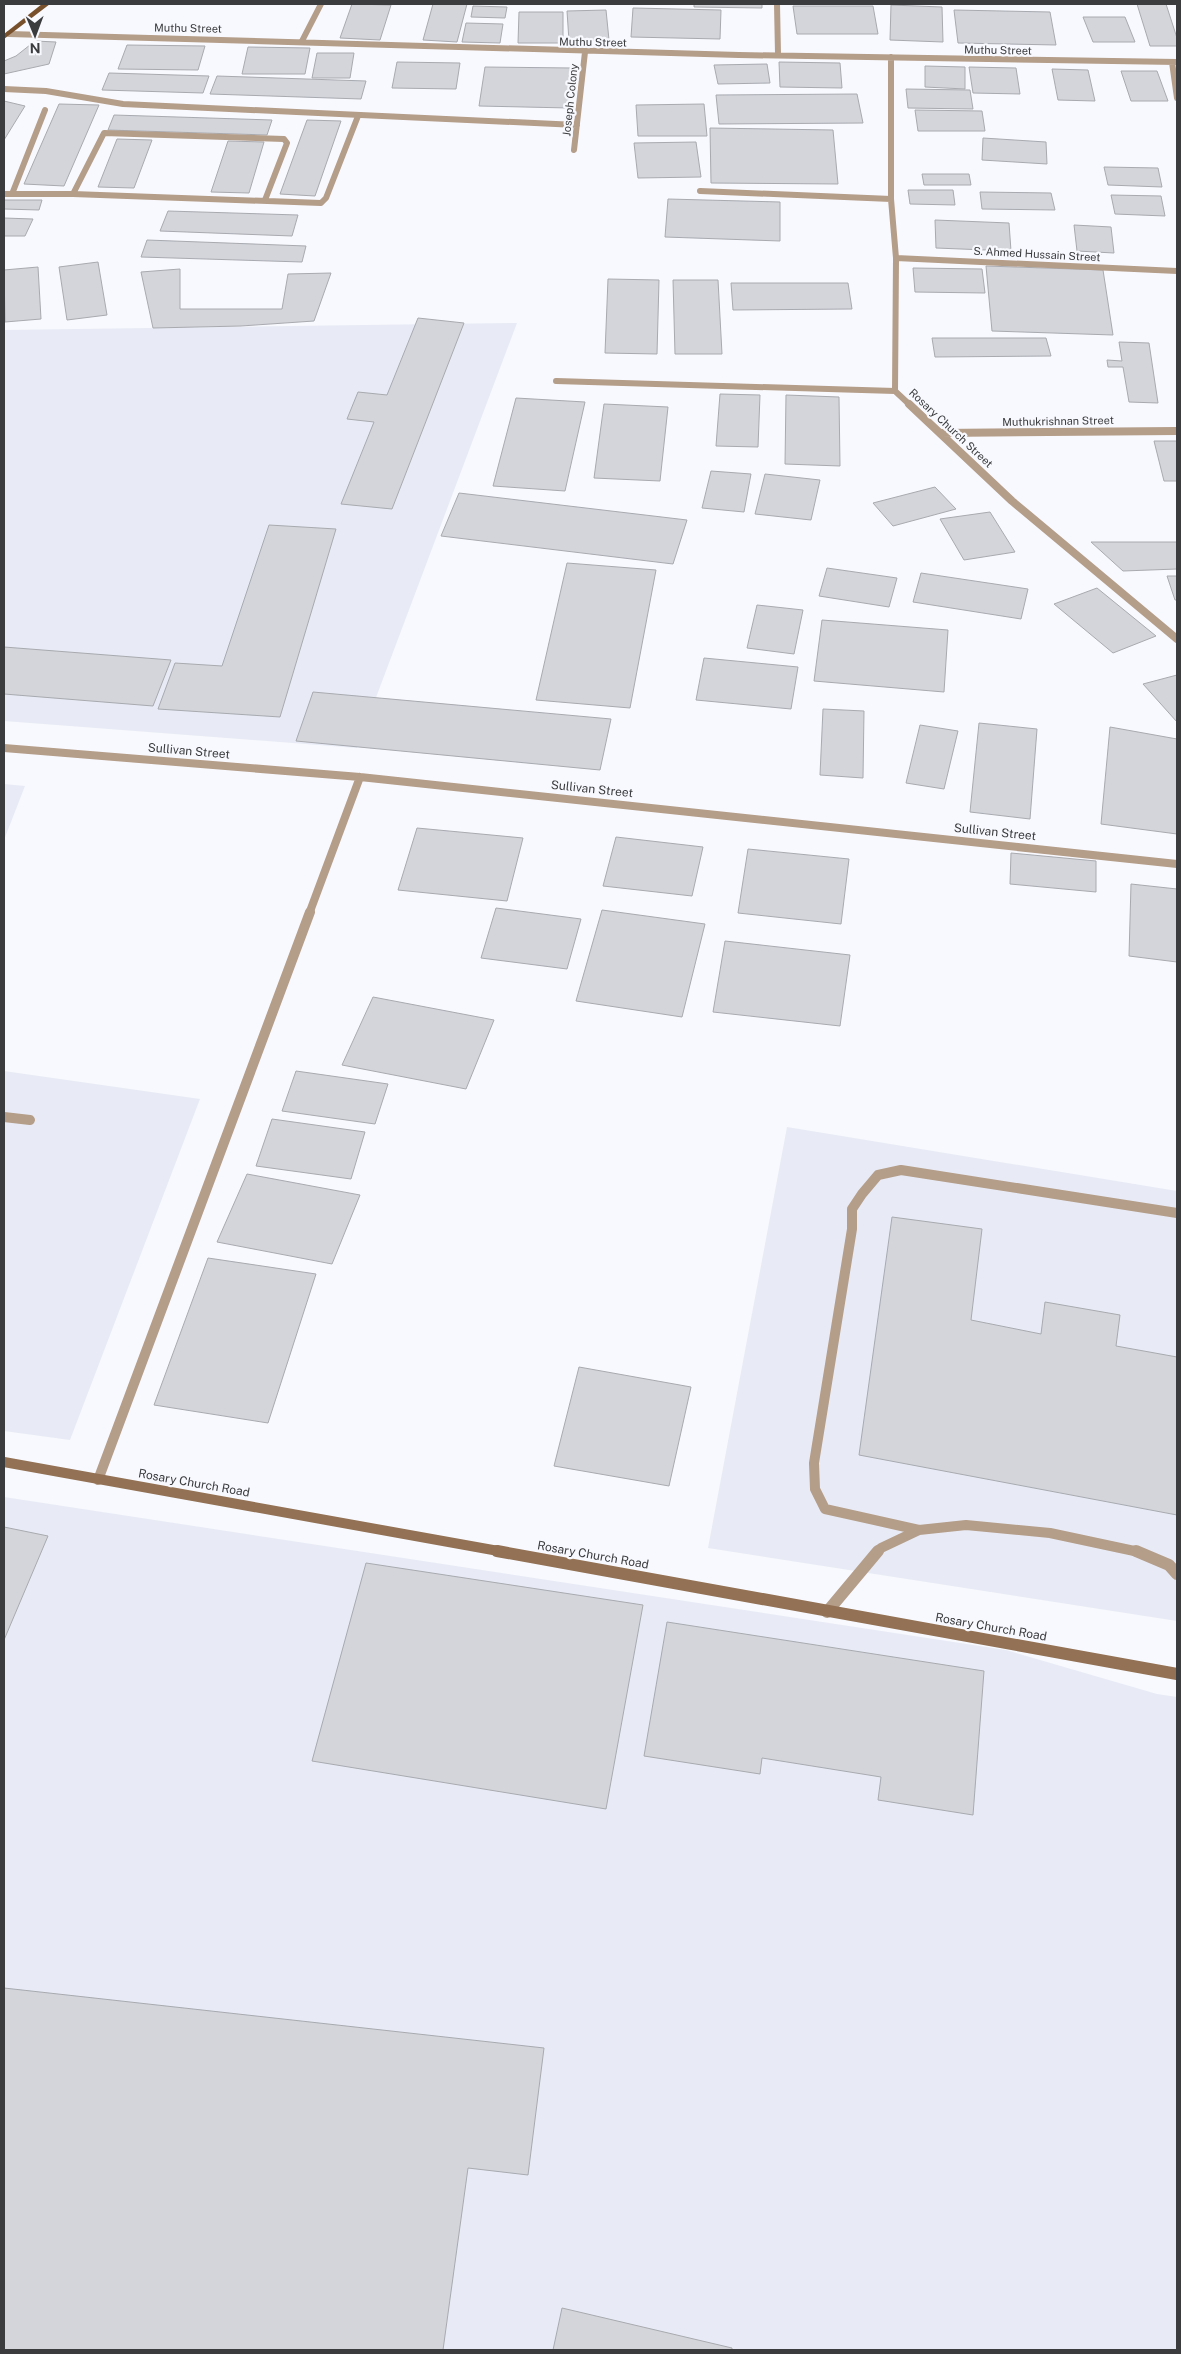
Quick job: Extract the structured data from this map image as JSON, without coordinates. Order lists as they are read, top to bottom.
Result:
{
  "streets": {
    "main road": ["Rosary Church Road"],
    "street": [
      "Muthu Street",
      "Joseph Colony",
      "S. Ahmed Hussain Street",
      "Muthukrishnan Street",
      "Rosary Church Street",
      "Sullivan Street"
    ]
  },
  "crossings": [
    ["Muthu Street", "Joseph Colony"],
    ["Muthu Street", "Rosary Church Street"],
    ["S. Ahmed Hussain Street", "Rosary Church Street"],
    ["Muthukrishnan Street", "Rosary Church Street"]
  ],
  "north": "bottom"
}
